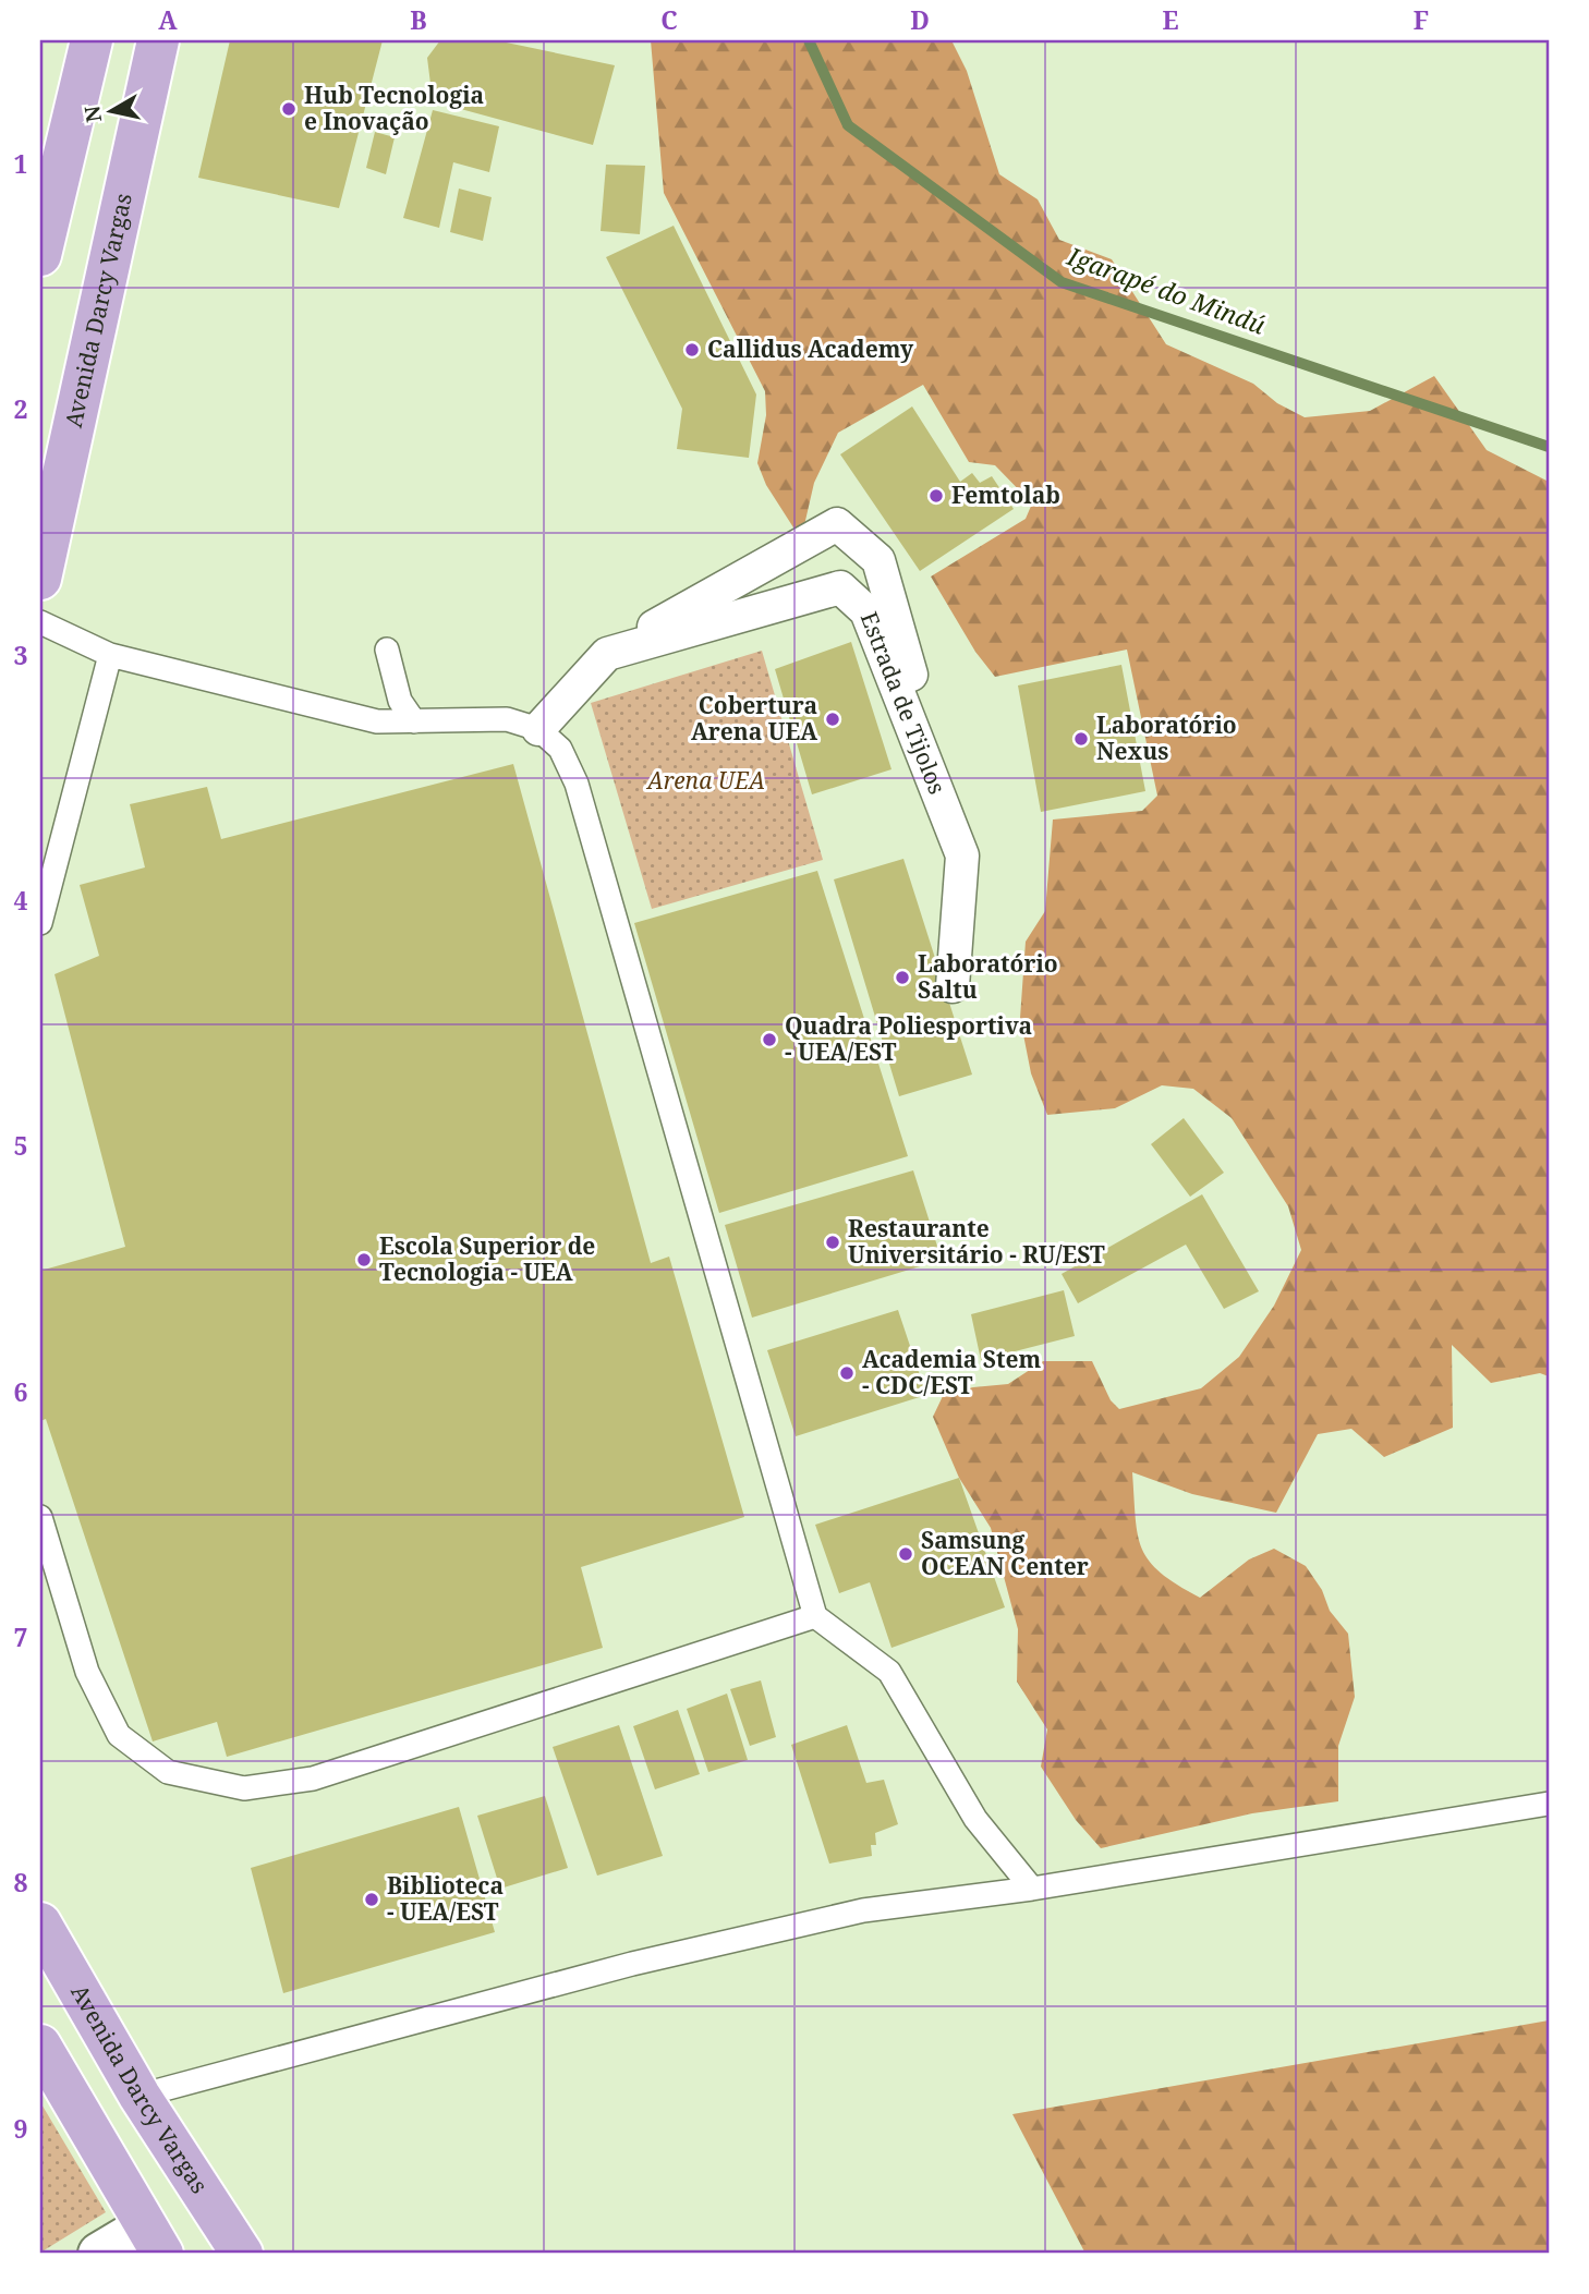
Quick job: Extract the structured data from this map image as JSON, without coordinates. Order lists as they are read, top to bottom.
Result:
{
  "streets": {
    "main road": ["Avenida Darcy Vargas"],
    "street": ["Estrada de Tijolos"]
  },
  "water": ["Igarapé do Mindú"],
  "parks": ["Arena UEA"],
  "places": [
    "Hub Tecnologia e Inovação",
    "Callidus Academy",
    "Femtolab",
    "Cobertura Arena UEA",
    "Laboratório Nexus",
    "Laboratório Saltu",
    "Quadra Poliesportiva - UEA/EST",
    "Restaurante Universitário - RU/EST",
    "Escola Superior de Tecnologia - UEA",
    "Academia Stem - CDC/EST",
    "Samsung OCEAN Center",
    "Biblioteca - UEA/EST"
  ],
  "north": "left",
  "grid": {
    "columns": [
      "A",
      "B",
      "C",
      "D",
      "E",
      "F"
    ],
    "rows": [
      "1",
      "2",
      "3",
      "4",
      "5",
      "6",
      "7",
      "8",
      "9"
    ]
  }
}
